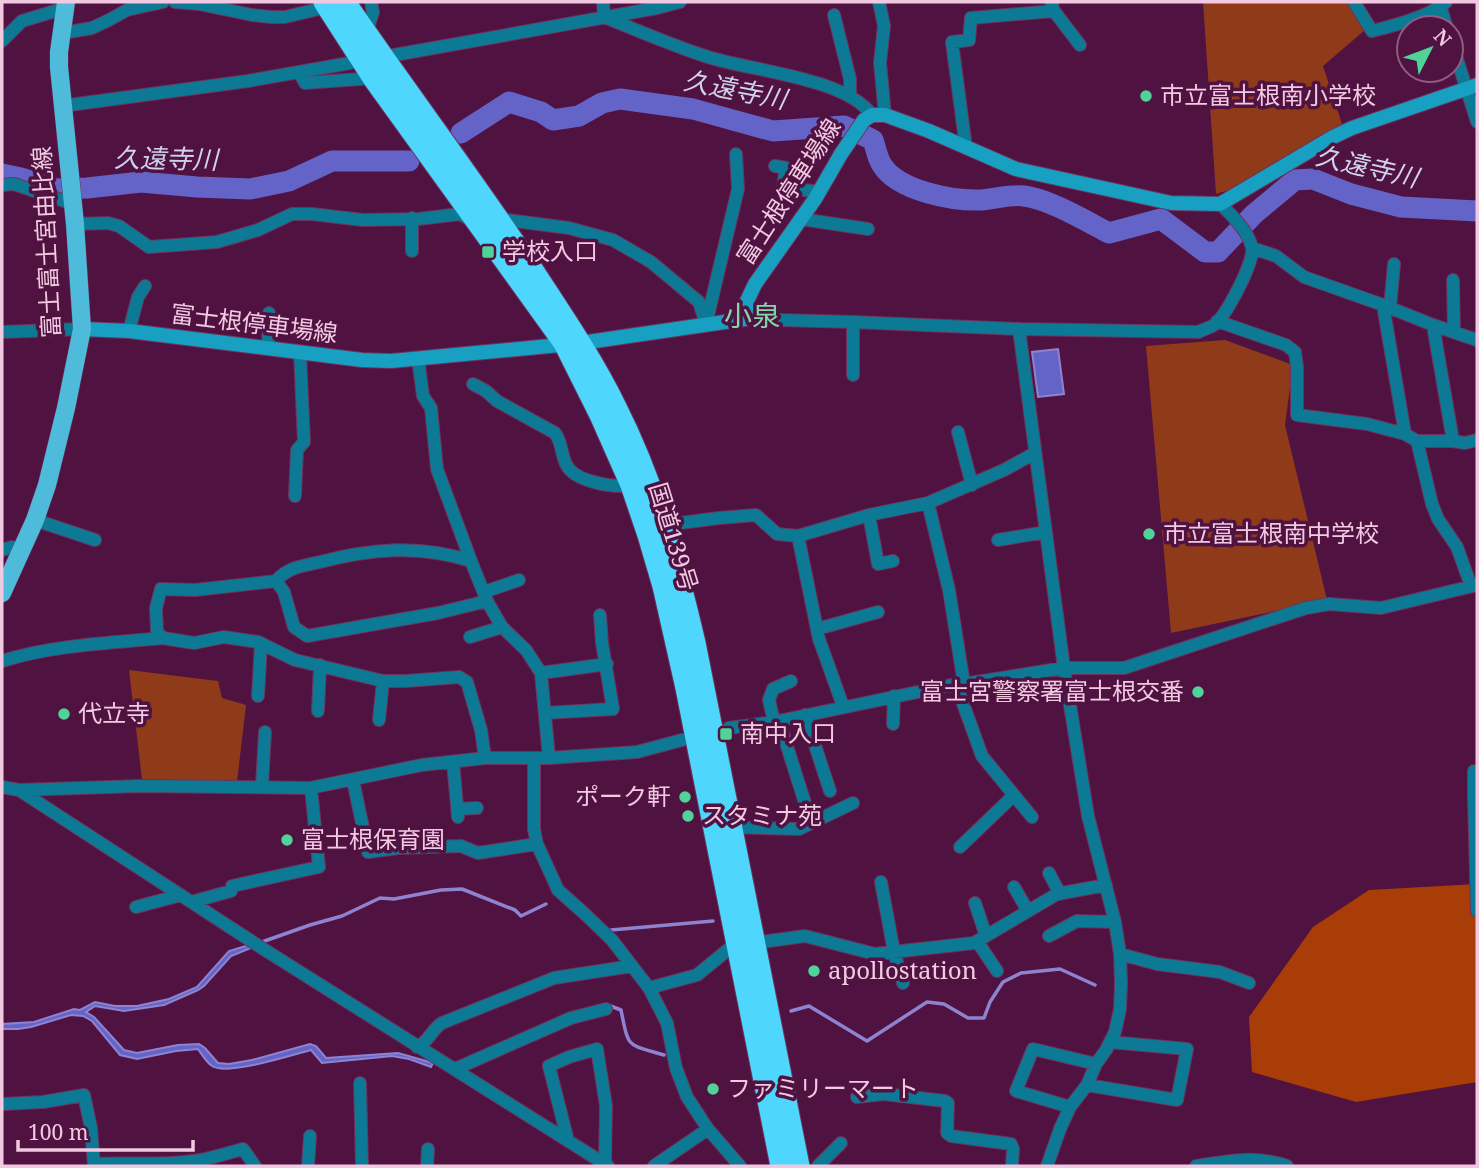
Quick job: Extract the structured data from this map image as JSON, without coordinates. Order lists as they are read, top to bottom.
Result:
{
  "streets": {
    "highway": ["国道139号"],
    "main road": ["富士根停車場線", "富士富士宮由比線"]
  },
  "crossings": [
    ["富士根停車場線", "富士富士宮由比線"],
    ["富士根停車場線", "国道139号"]
  ],
  "districts": ["小泉"],
  "water": ["久遠寺川"],
  "places": {
    "other": [
      "市立富士根南小学校",
      "市立富士根南中学校",
      "富士宮警察署富士根交番",
      "代立寺",
      "ポーク軒",
      "スタミナ苑",
      "富士根保育園",
      "apollostation",
      "ファミリーマート"
    ],
    "transit": ["学校入口", "南中入口"]
  },
  "scale_bar": "100 m",
  "north": "top right"
}
